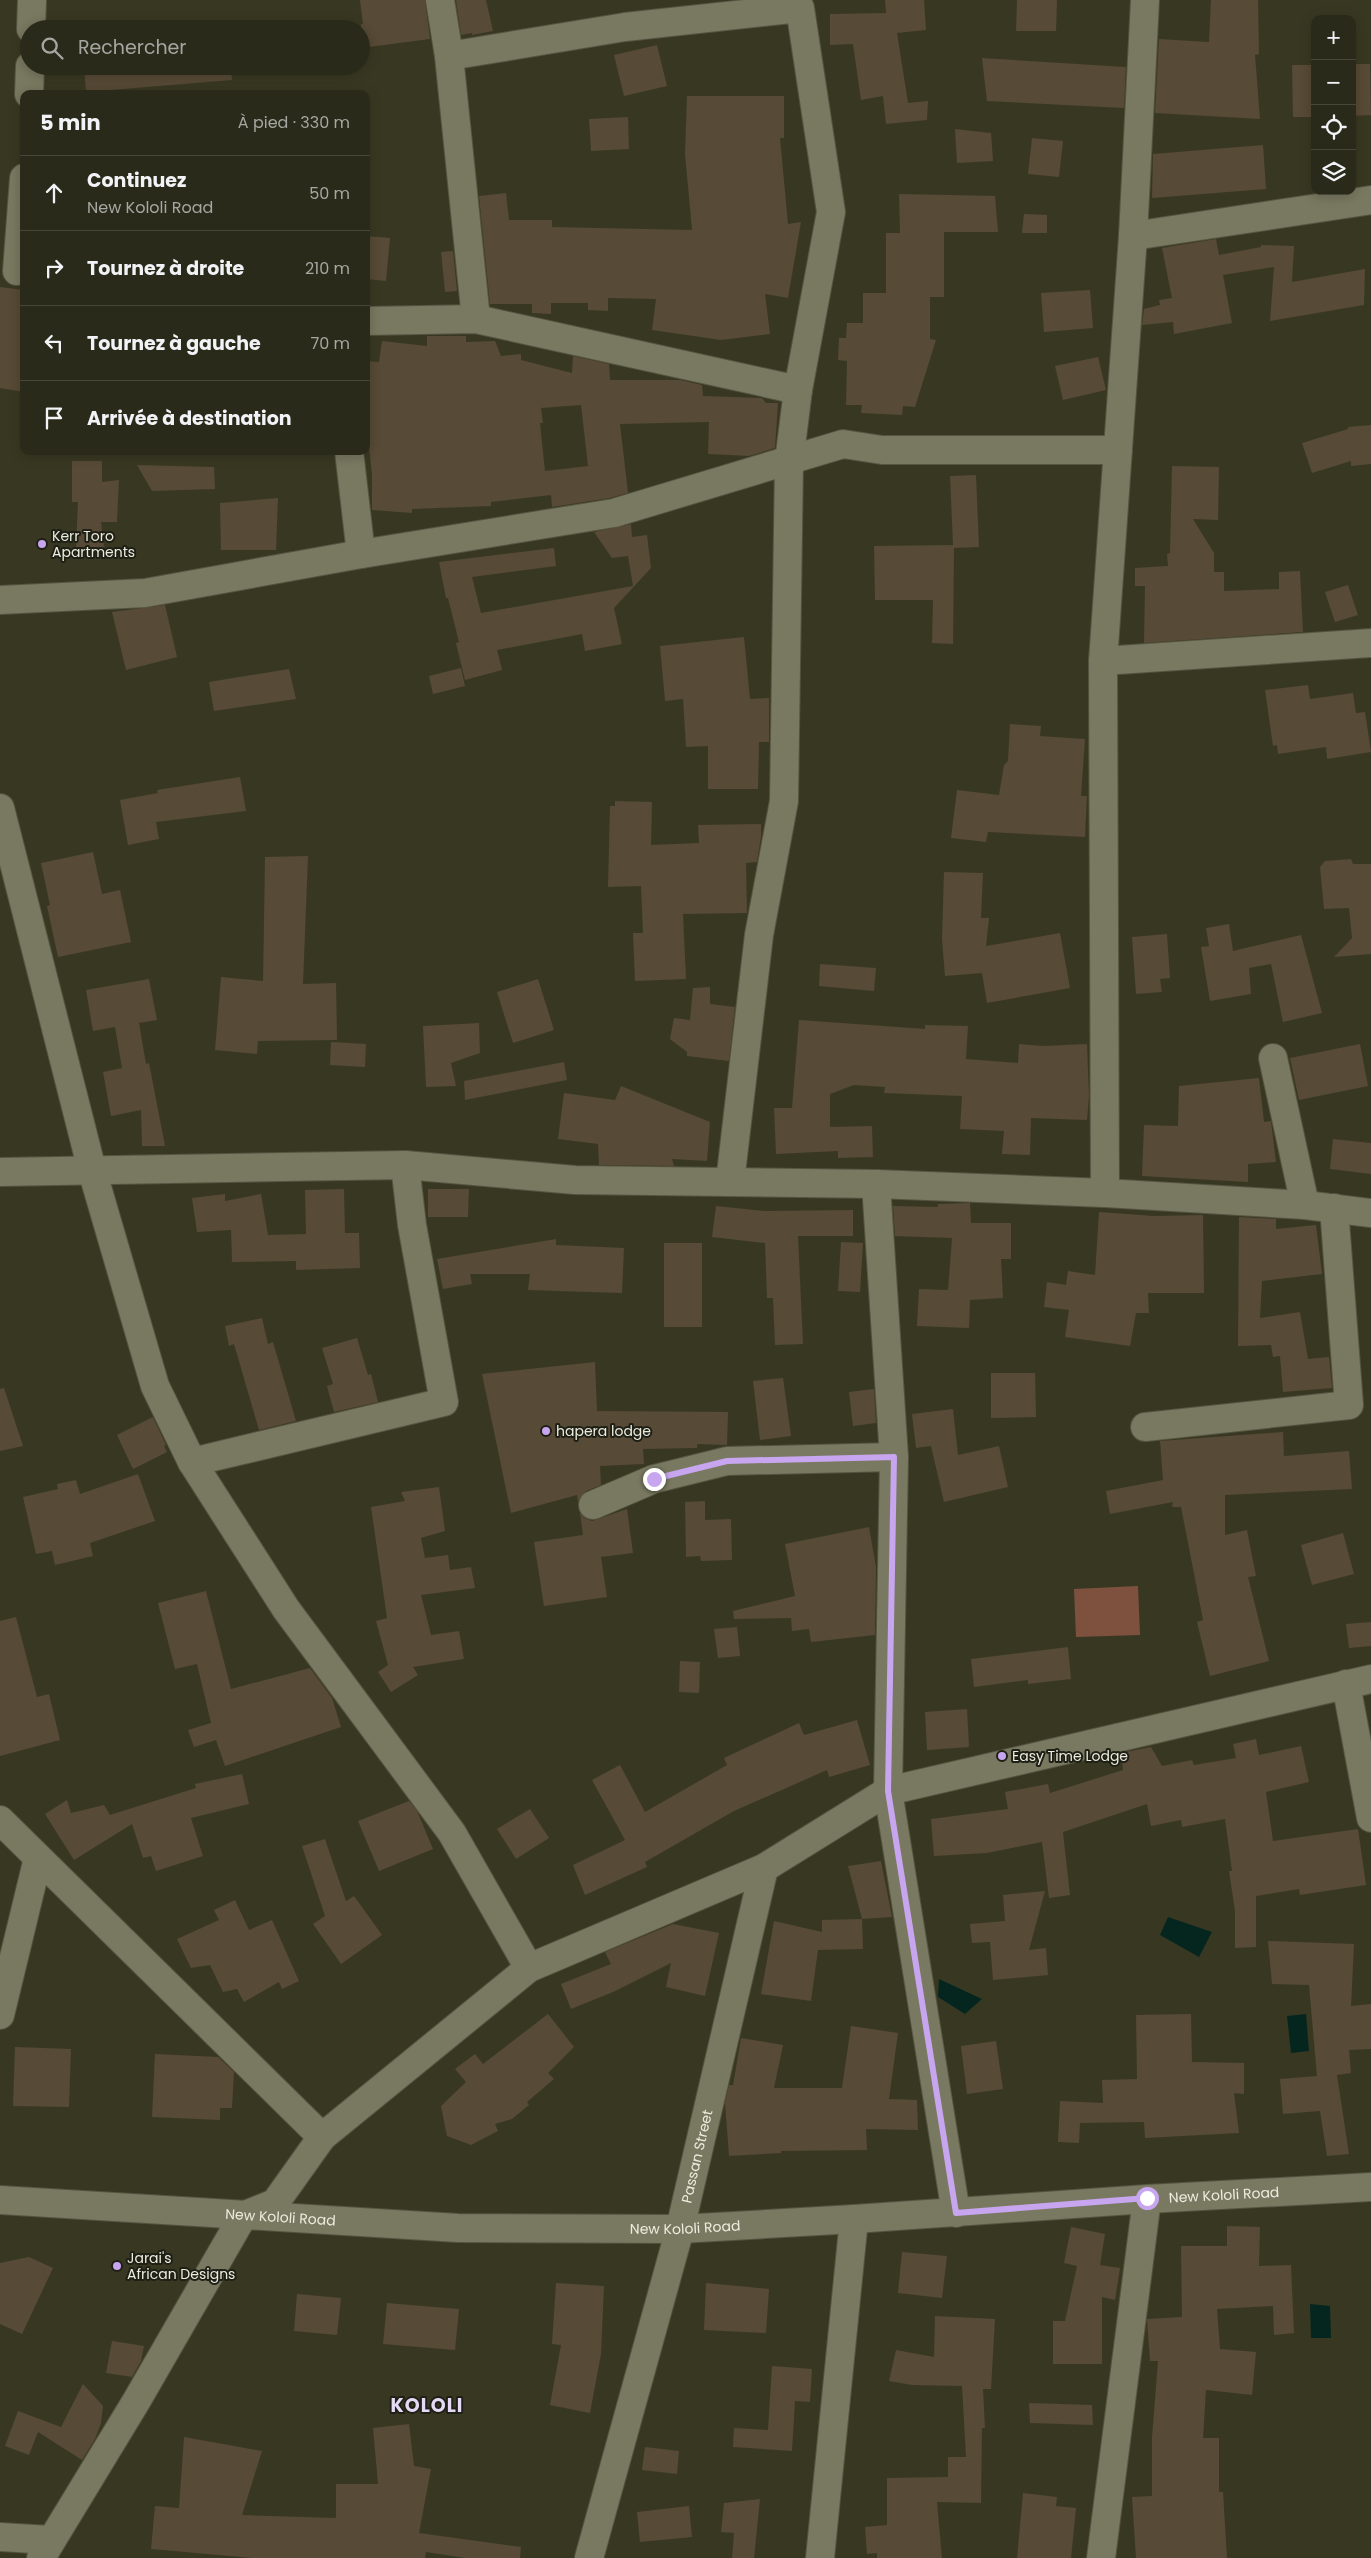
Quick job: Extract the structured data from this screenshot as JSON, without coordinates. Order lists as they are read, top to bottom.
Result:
{
  "streets": {
    "street": ["Passan Street", "New Kololi Road"]
  },
  "crossings": [
    ["Passan Street", "New Kololi Road"]
  ],
  "districts": ["KOLOLI"],
  "places": [
    "Kerr Toro Apartments",
    "hapera lodge",
    "Easy Time Lodge",
    "Jarai's African Designs"
  ],
  "page": {
    "map_buttons": ["+", "−"],
    "search": "Rechercher",
    "heading": ["5 min", "À pied · 330 m"],
    "list": [
      ["Continuez", "New Kololi Road", "50 m"],
      ["Tournez à droite", "210 m"],
      ["Tournez à gauche", "70 m"],
      "Arrivée à destination"
    ]
  }
}
